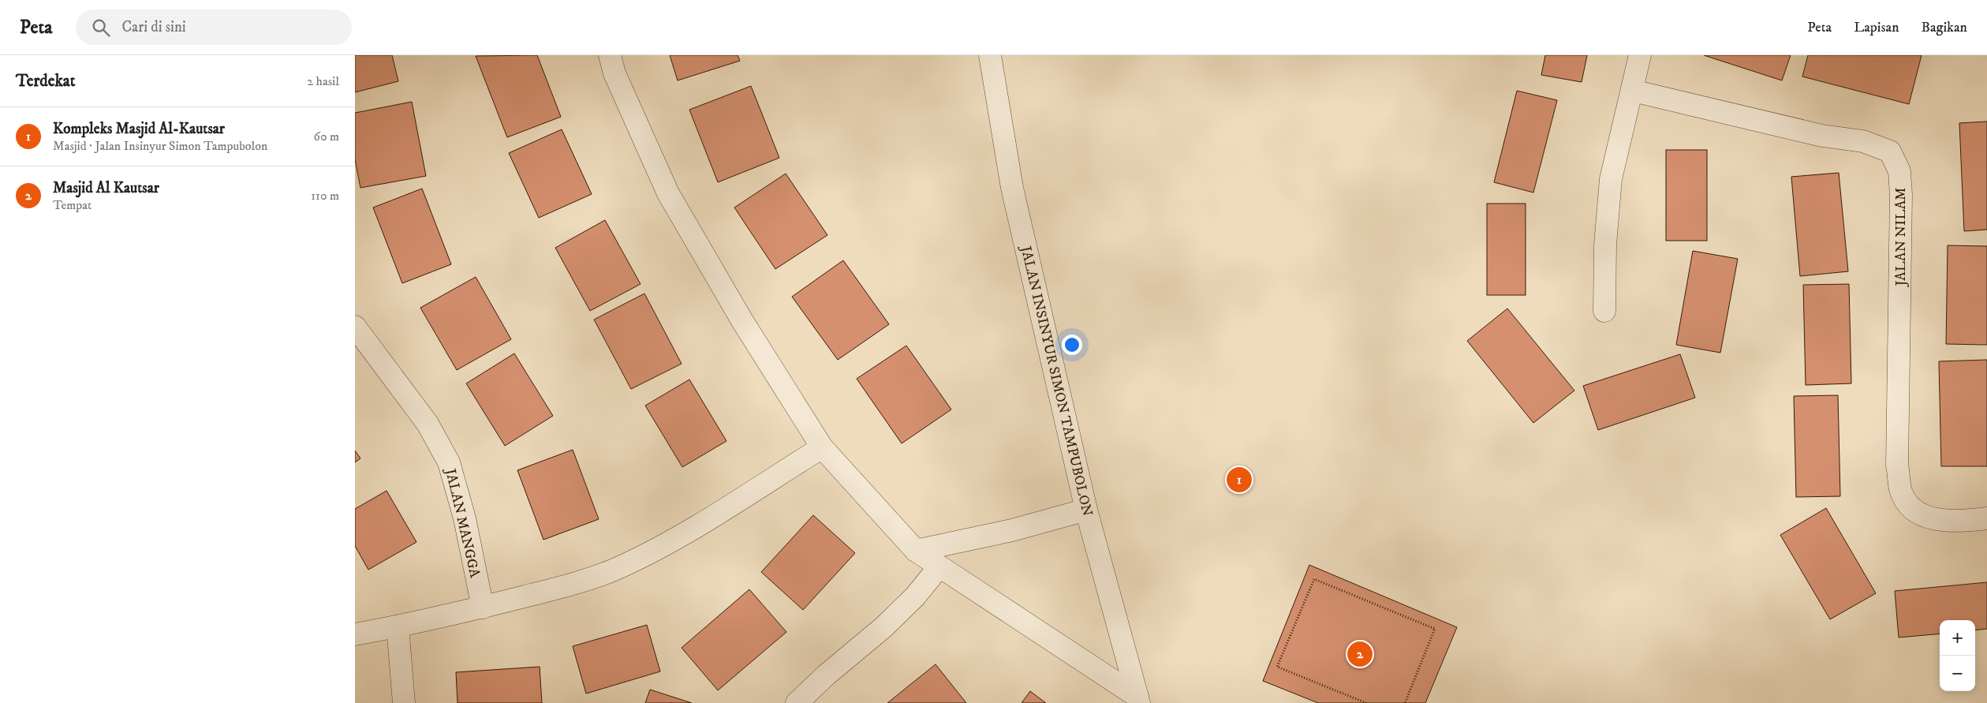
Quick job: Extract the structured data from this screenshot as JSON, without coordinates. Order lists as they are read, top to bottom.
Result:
{
  "streets": {
    "street": ["JALAN NILAM", "JALAN INSINYUR SIMON TAMPUBOLON", "JALAN MANGGA"]
  },
  "page": {
    "header": "Peta",
    "search": "Cari di sini",
    "nav": ["Peta", "Lapisan", "Bagikan"],
    "heading": ["Terdekat", "2 hasil"],
    "list": [
      {
        "mark": "1",
        "name": "Kompleks Masjid Al-Kautsar",
        "note": "Masjid · Jalan Insinyur Simon Tampubolon",
        "value": "60 m"
      },
      {
        "mark": "2",
        "name": "Masjid Al Kautsar",
        "note": "Tempat",
        "value": "110 m"
      }
    ],
    "pins": ["1", "2"],
    "map_buttons": ["+", "−"]
  }
}
